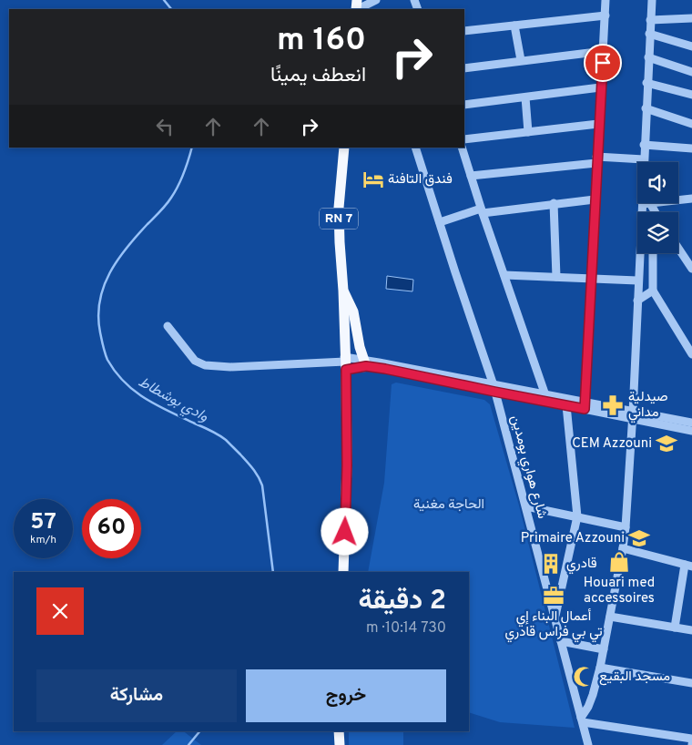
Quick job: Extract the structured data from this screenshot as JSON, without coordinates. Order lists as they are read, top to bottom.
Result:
{
  "streets": {
    "main road": ["RN 7"],
    "street": ["شارع هواري بومدين"]
  },
  "water": ["وادي بوشطاط"],
  "parks": ["الحاجة مغنية"],
  "places": {
    "hotel": ["فندق التافنة"],
    "pharmacy": ["صيدلية مداني"],
    "school or university": ["CEM Azzouni", "Primaire Azzouni"],
    "shop": ["Houari med accessoires"],
    "building": ["قادري"],
    "office": ["أعمال البناء إي تي بي فراس قادري"],
    "mosque": ["مسجد البقيع"]
  },
  "page": {
    "turn": ["160 m", "انعطف يمينًا"],
    "speed": "57 km/h",
    "limit": "60",
    "heading": ["2 دقيقة", "730 m · 10:14"],
    "buttons": ["خروج", "مشاركة"]
  }
}
